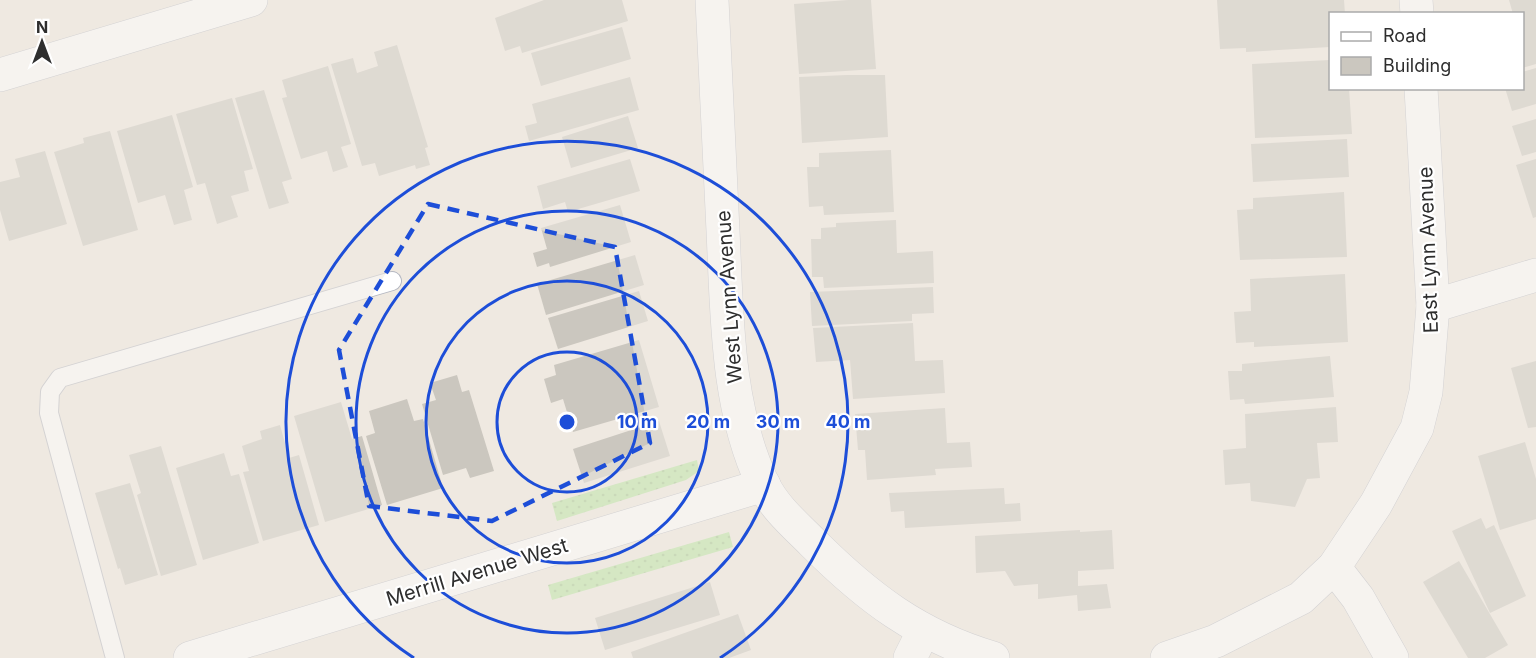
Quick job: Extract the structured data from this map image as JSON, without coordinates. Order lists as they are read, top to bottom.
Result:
{
  "streets": {
    "street": ["East Lynn Avenue", "West Lynn Avenue", "Merrill Avenue West"]
  },
  "crossings": [
    ["West Lynn Avenue", "Merrill Avenue West"]
  ],
  "legend": ["Road", "Building"],
  "north": "top",
  "rings": [
    "10 m",
    "20 m",
    "30 m",
    "40 m"
  ]
}
